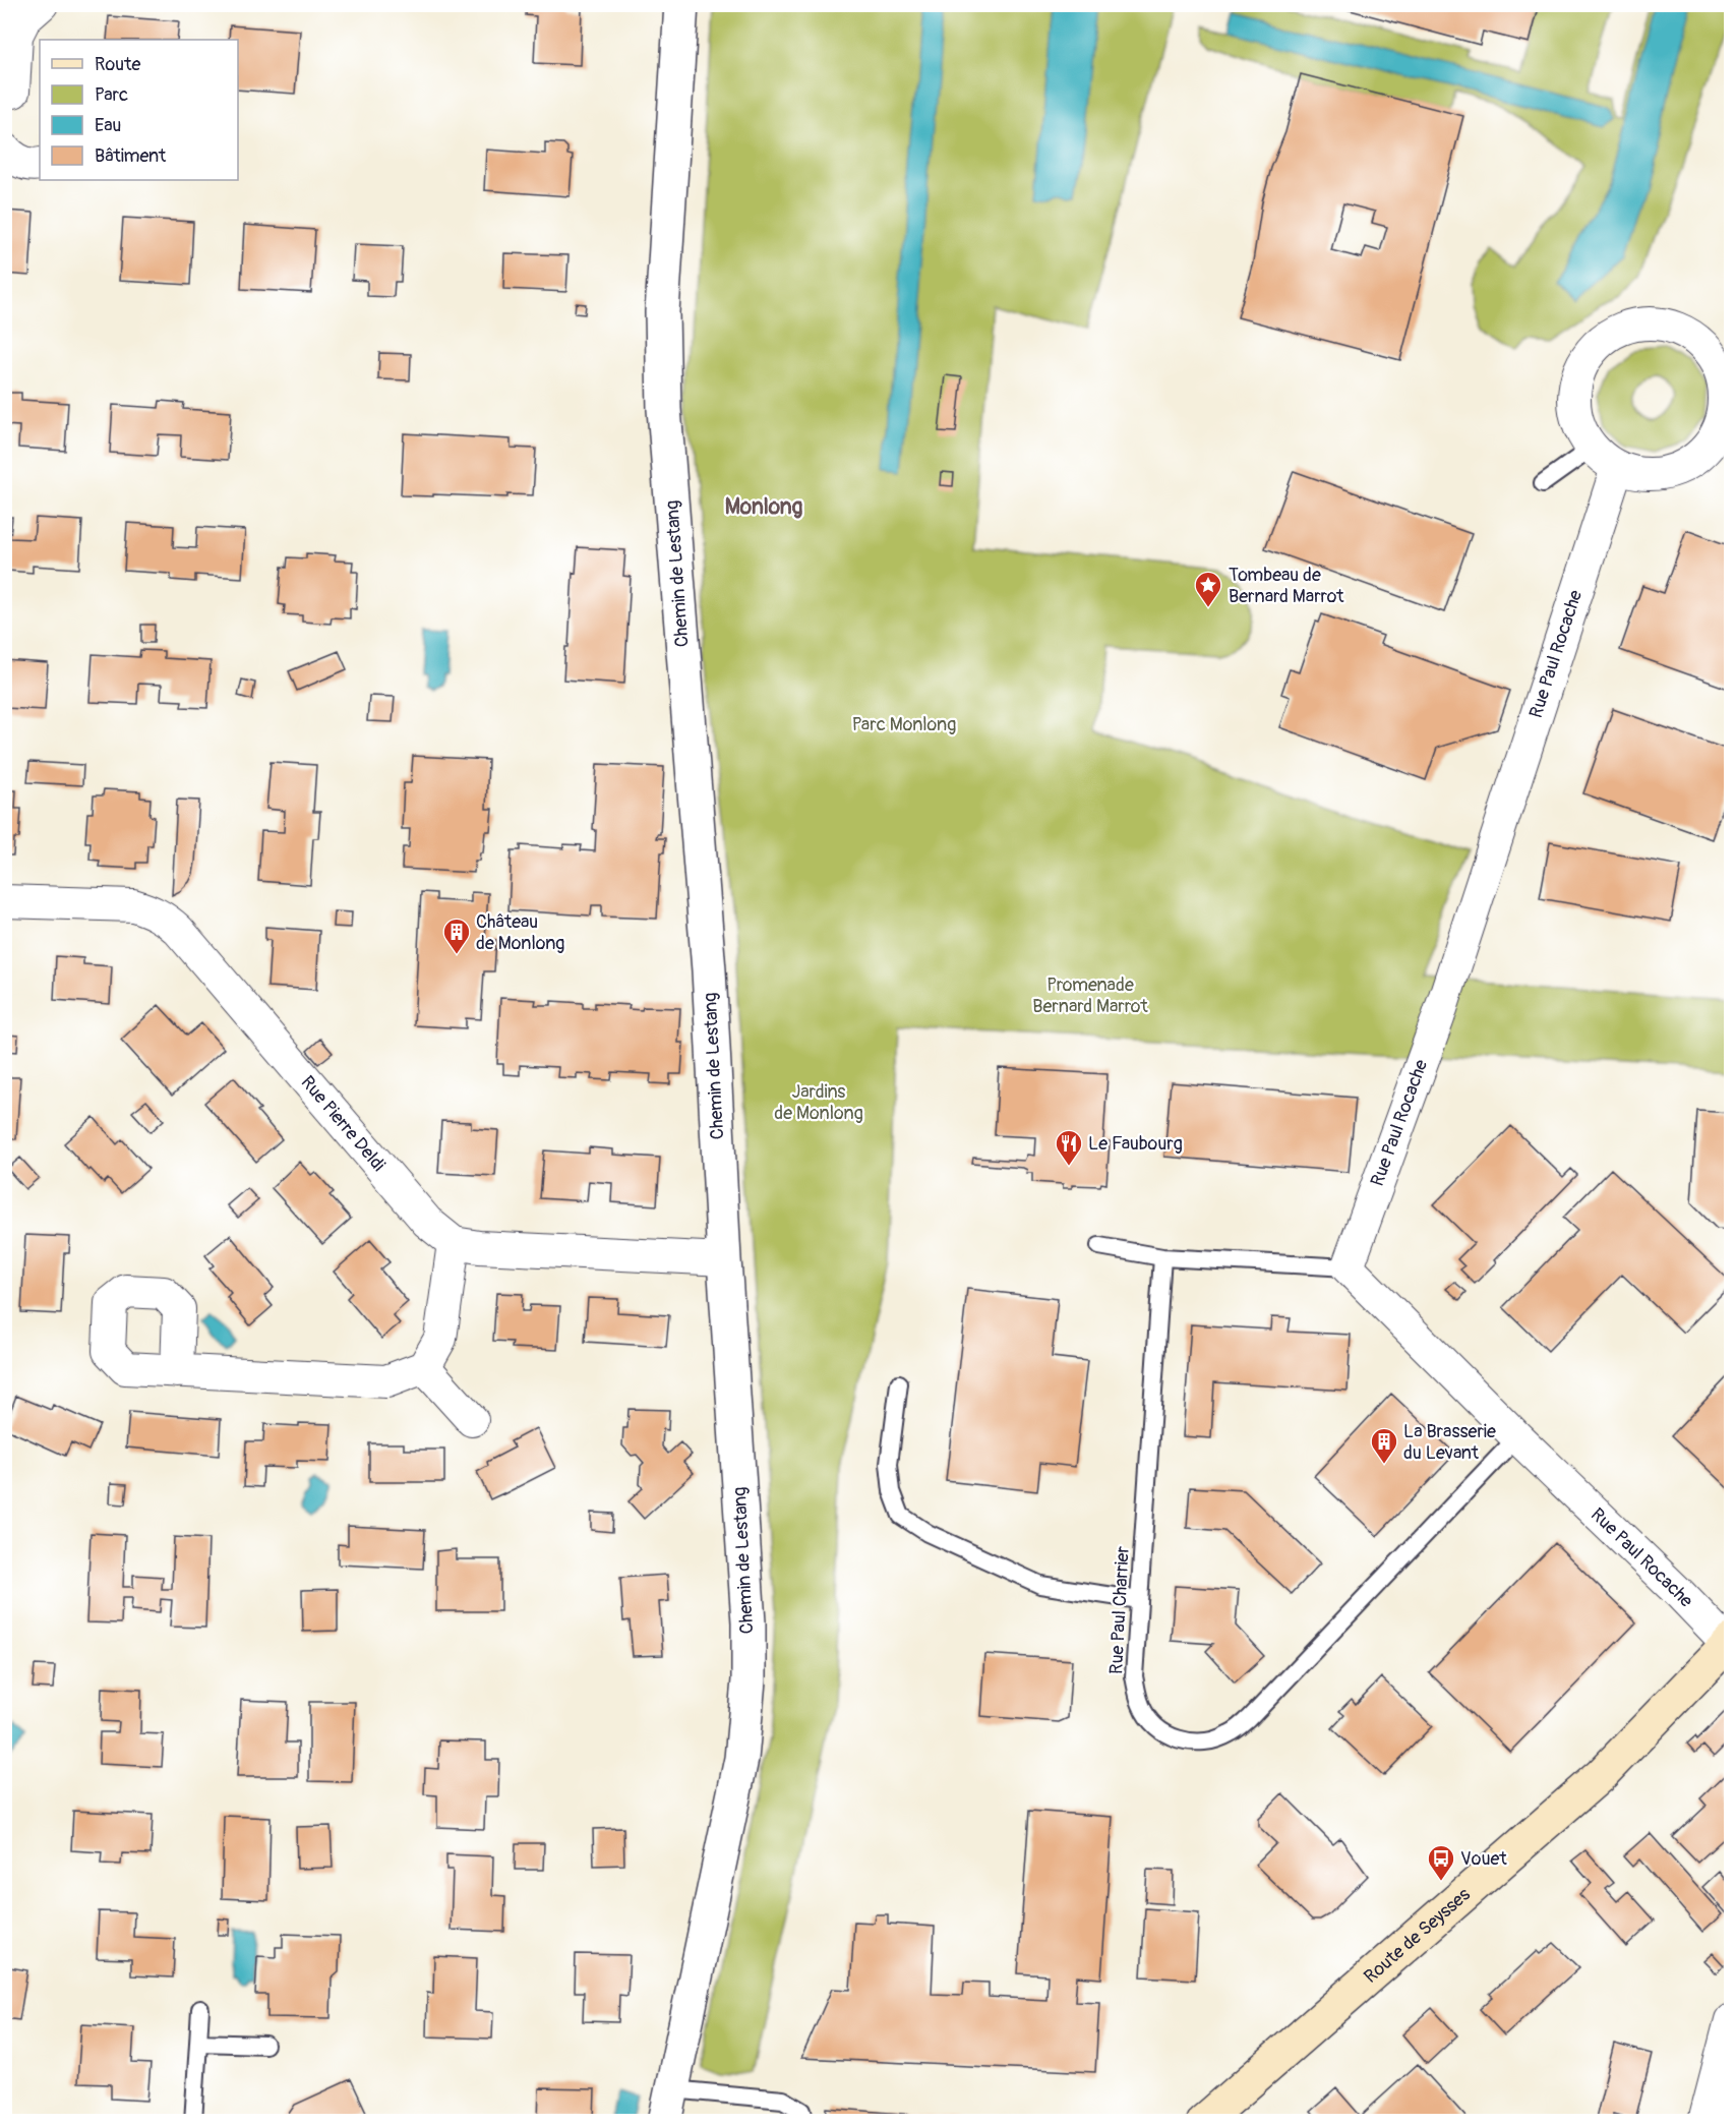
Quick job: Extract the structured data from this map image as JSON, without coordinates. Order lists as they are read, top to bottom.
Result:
{
  "streets": {
    "main road": ["Route de Seysses"],
    "street": ["Chemin de Lestang", "Rue Paul Rocache", "Rue Pierre Deldi"],
    "lane": ["Rue Paul Charrier"]
  },
  "crossings": [
    ["Chemin de Lestang", "Rue Pierre Deldi"],
    ["Rue Paul Rocache", "Rue Paul Charrier"],
    ["Rue Paul Rocache", "Route de Seysses"]
  ],
  "districts": ["Monlong"],
  "parks": ["Parc Monlong", "Promenade Bernard Marrot", "Jardins de Monlong"],
  "places": {
    "place": ["Tombeau de Bernard Marrot"],
    "building": ["Château de Monlong", "La Brasserie du Levant"],
    "restaurant": ["Le Faubourg"],
    "bus stop": ["Vouet"]
  },
  "legend": [
    "Route",
    "Parc",
    "Eau",
    "Bâtiment"
  ]
}
